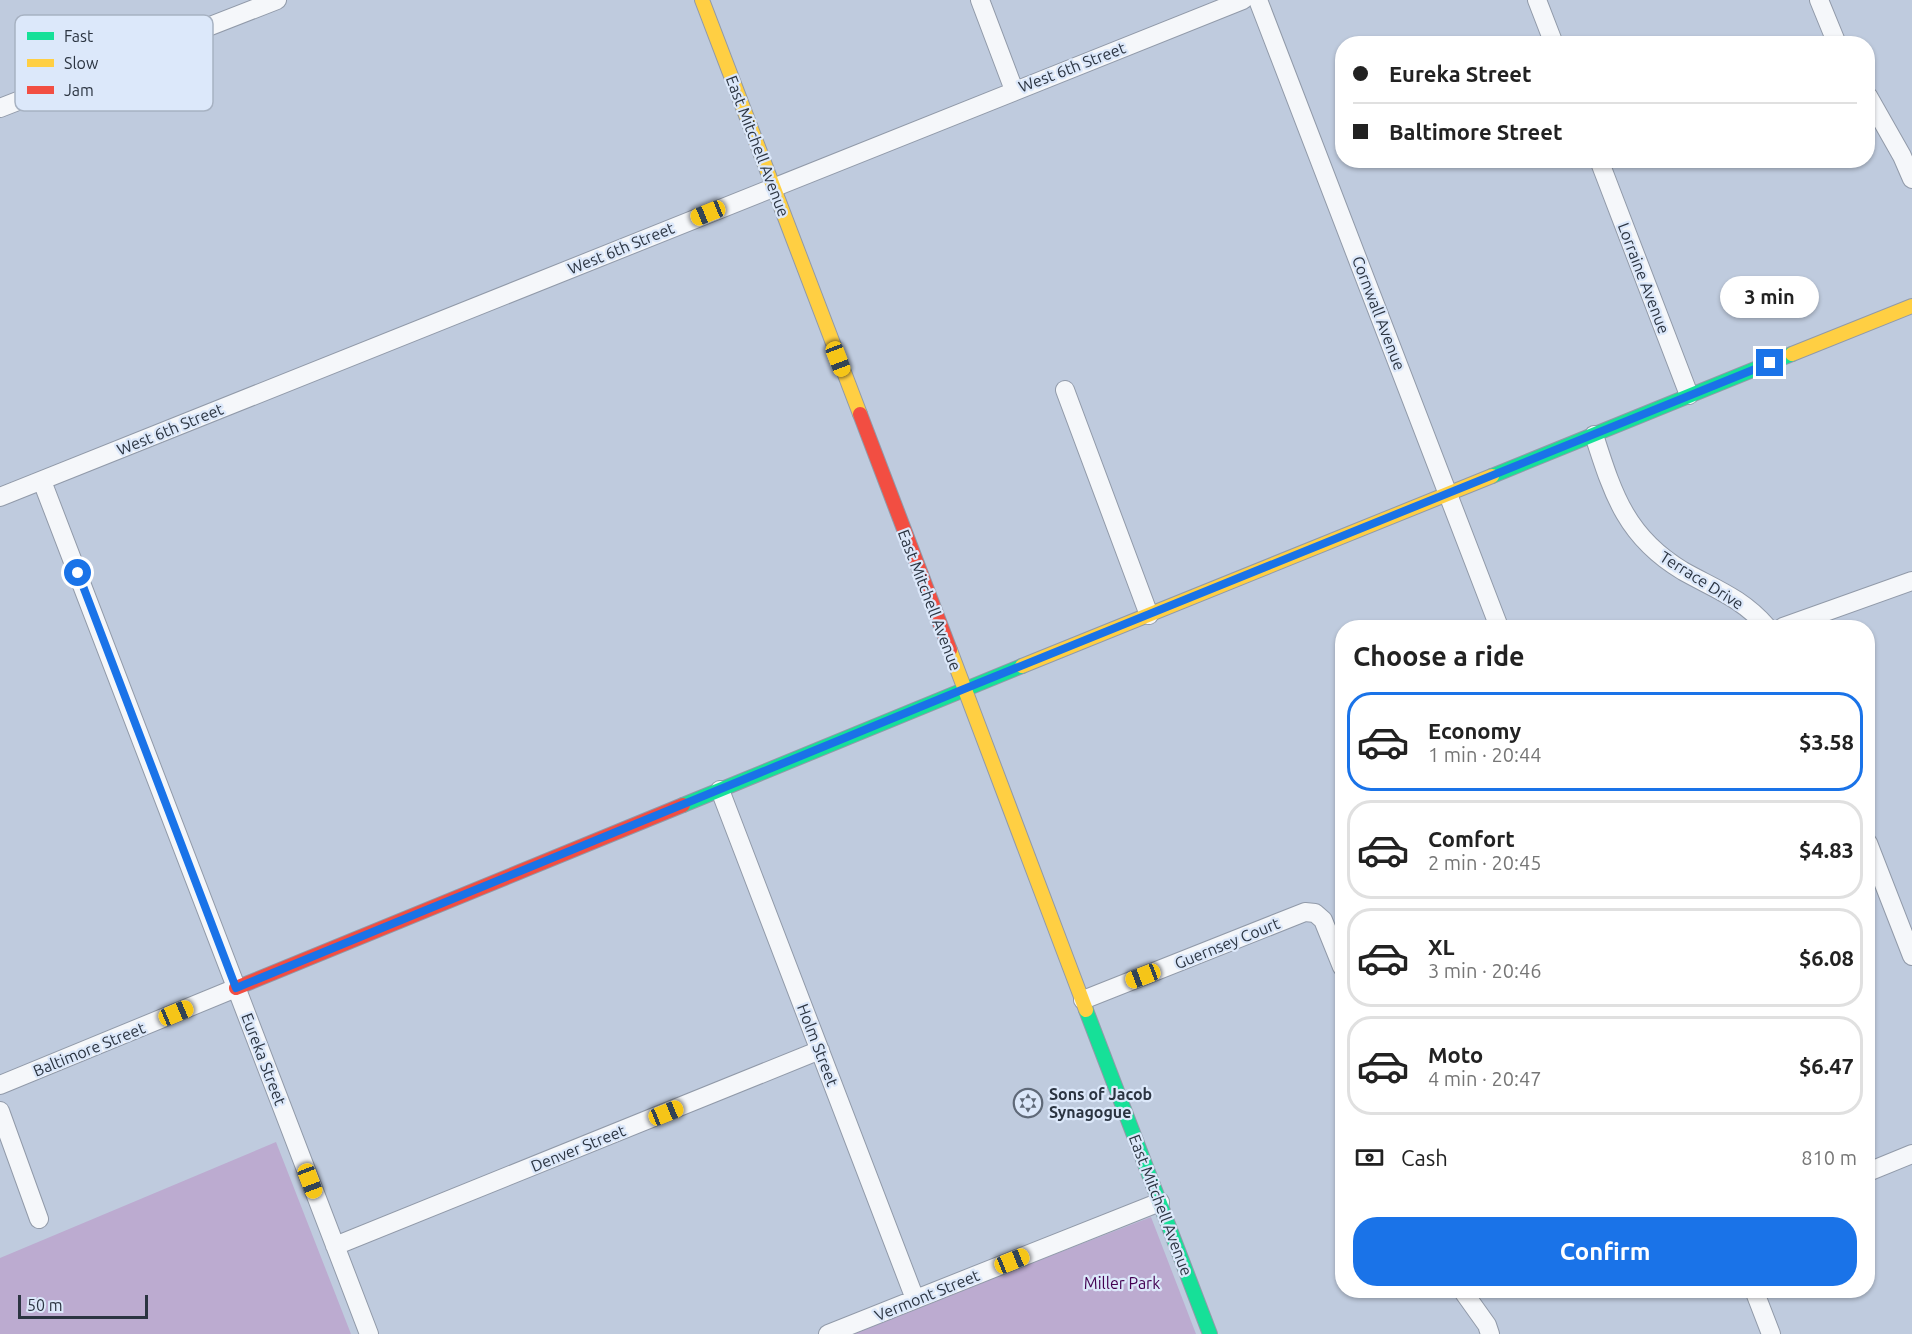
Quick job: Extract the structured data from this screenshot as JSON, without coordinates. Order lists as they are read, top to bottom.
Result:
{
  "streets": {
    "street": [
      "West 6th Street",
      "East Mitchell Avenue",
      "Lorraine Avenue",
      "Cornwall Avenue",
      "Terrace Drive",
      "Guernsey Court",
      "Holm Street",
      "Baltimore Street",
      "Eureka Street",
      "Denver Street",
      "Vermont Street"
    ]
  },
  "crossings": [
    ["West 6th Street", "East Mitchell Avenue"],
    ["West 6th Street", "Eureka Street"],
    ["East Mitchell Avenue", "Guernsey Court"],
    ["East Mitchell Avenue", "Baltimore Street"],
    ["East Mitchell Avenue", "Vermont Street"],
    ["Lorraine Avenue", "Baltimore Street"],
    ["Cornwall Avenue", "Baltimore Street"],
    ["Terrace Drive", "Baltimore Street"],
    ["Holm Street", "Baltimore Street"],
    ["Holm Street", "Denver Street"],
    ["Holm Street", "Vermont Street"],
    ["Baltimore Street", "Eureka Street"],
    ["Eureka Street", "Denver Street"]
  ],
  "parks": ["Miller Park"],
  "places": {
    "synagogue": ["Sons of Jacob Synagogue"]
  },
  "legend": ["Fast", "Slow", "Jam"],
  "scale_bar": "50 m",
  "page": {
    "banner": ["Eureka Street", "Baltimore Street"],
    "bubble": "3 min",
    "heading": "Choose a ride",
    "list": [
      {
        "name": "Economy",
        "note": "1 min · 20:44",
        "value": "$3.58"
      },
      {
        "name": "Comfort",
        "note": "2 min · 20:45",
        "value": "$4.83"
      },
      {
        "name": "XL",
        "note": "3 min · 20:46",
        "value": "$6.08"
      },
      {
        "name": "Moto",
        "note": "4 min · 20:47",
        "value": "$6.47"
      }
    ],
    "pay": ["Cash", "810 m"],
    "buttons": "Confirm",
    "scale": "50 m"
  }
}
